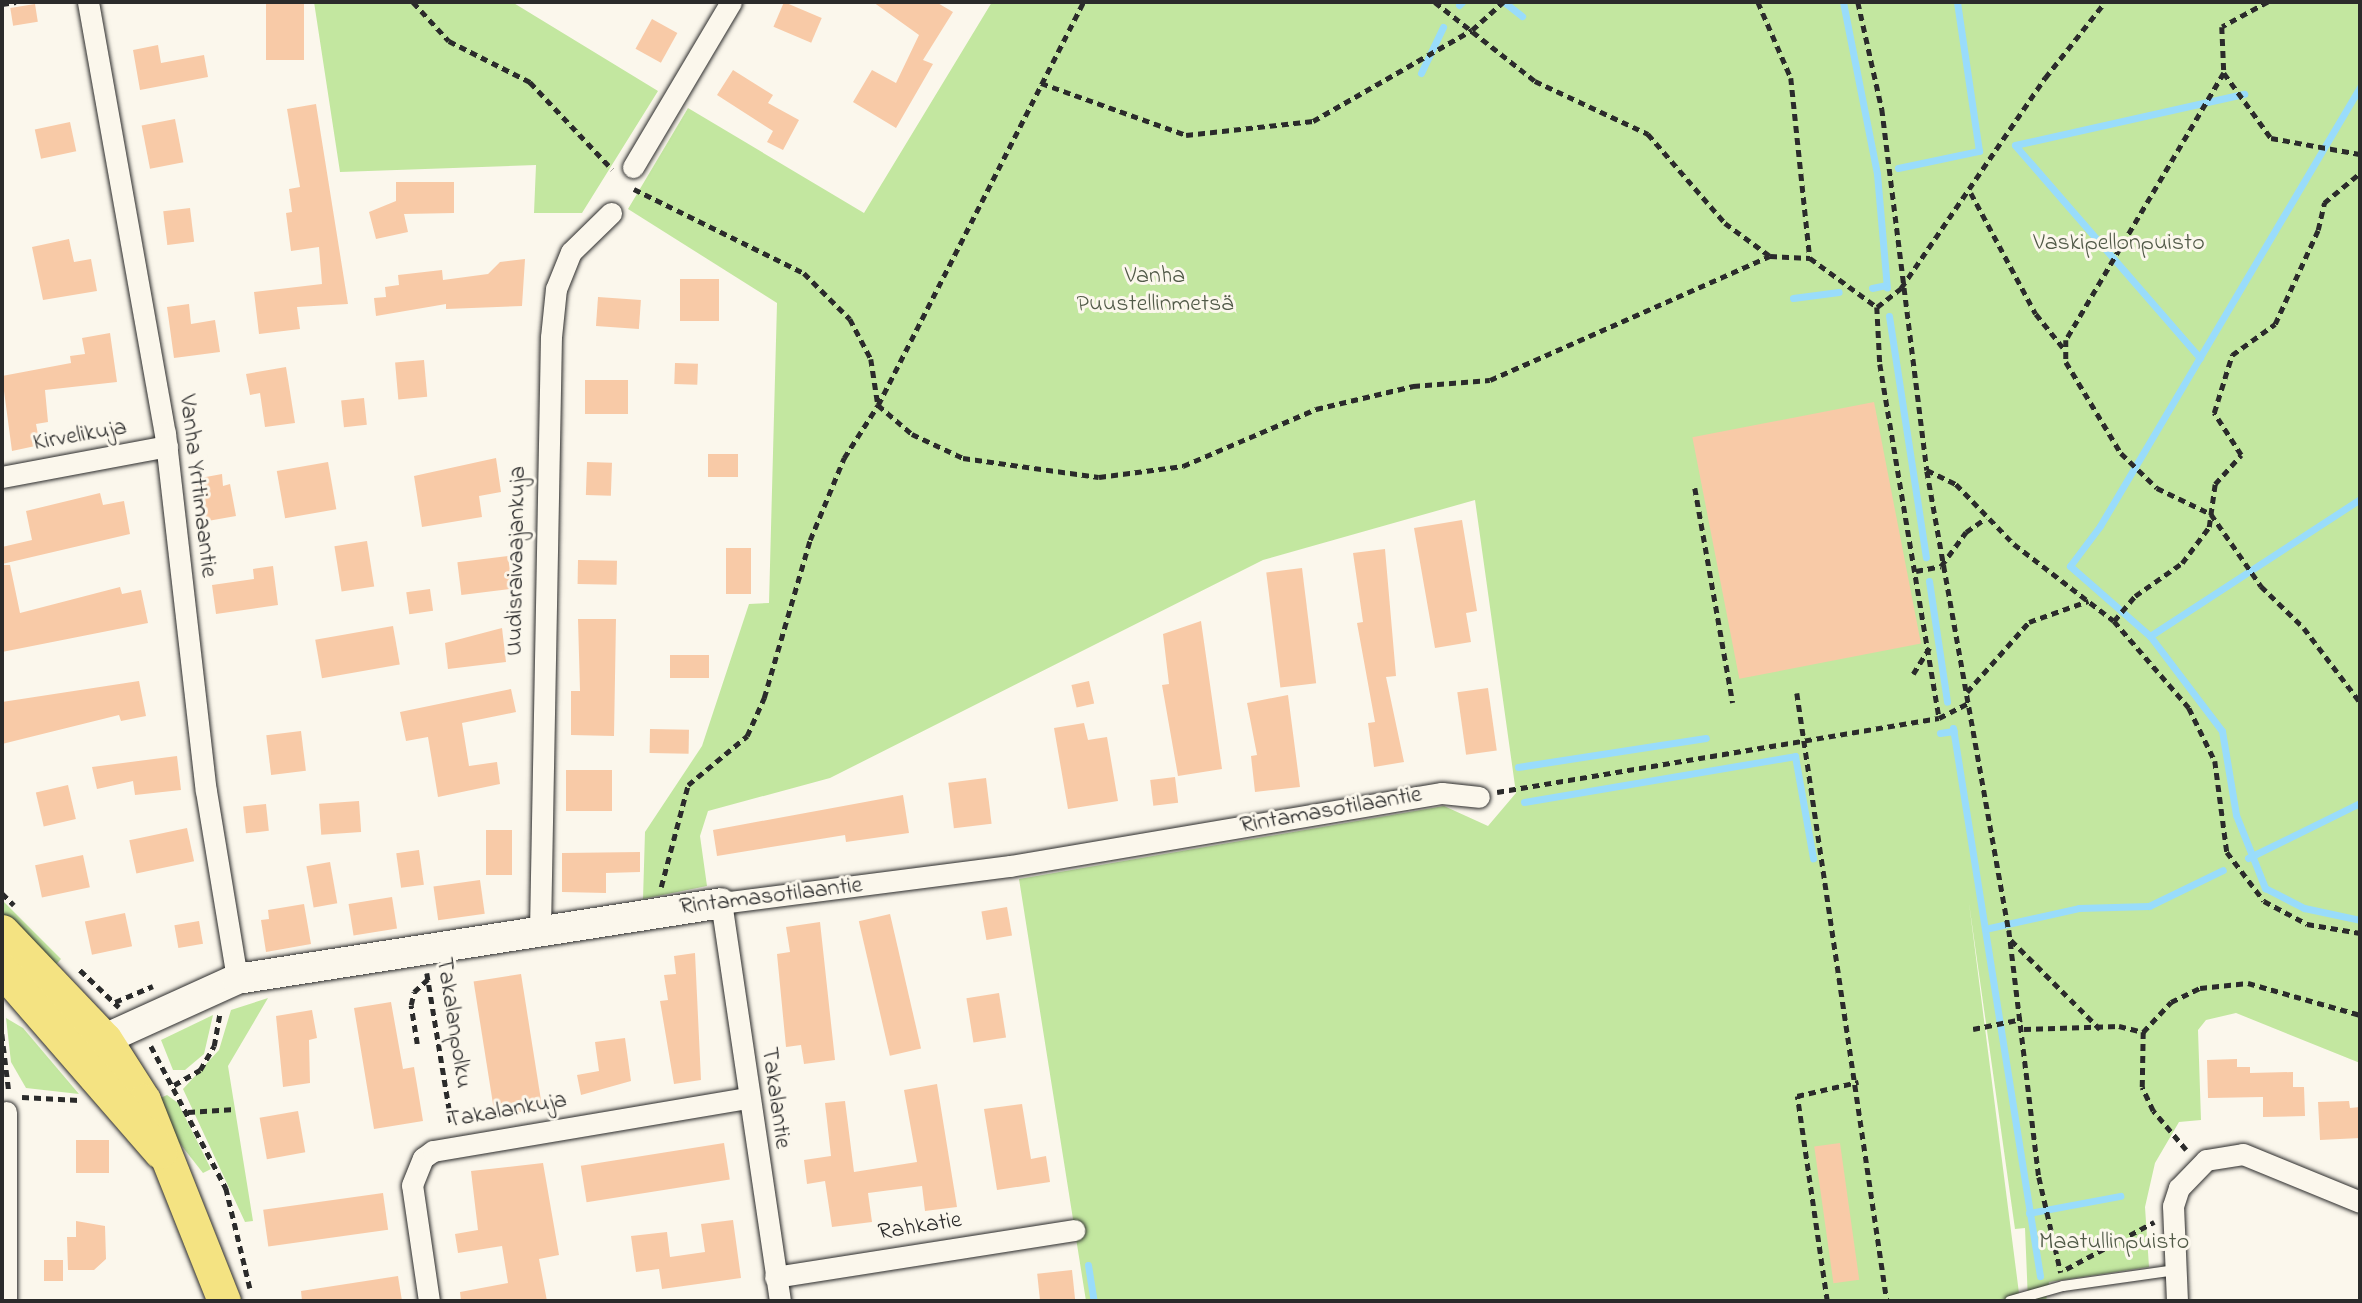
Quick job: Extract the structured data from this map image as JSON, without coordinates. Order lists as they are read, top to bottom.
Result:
{
  "streets": {
    "street": [
      "Kirvelikuja",
      "Vanha Yrttimaantie",
      "Uudisraivaajankuja",
      "Rintamasotilaantie",
      "Takalantie",
      "Takalankuja",
      "Rahkatie"
    ],
    "path": ["Takalanpolku"]
  },
  "crossings": [
    ["Kirvelikuja", "Vanha Yrttimaantie"],
    ["Vanha Yrttimaantie", "Rintamasotilaantie"],
    ["Uudisraivaajankuja", "Rintamasotilaantie"],
    ["Rintamasotilaantie", "Takalanpolku"],
    ["Rintamasotilaantie", "Takalantie"],
    ["Takalanpolku", "Takalankuja"],
    ["Takalantie", "Takalankuja"],
    ["Takalantie", "Rahkatie"]
  ],
  "parks": ["Vaskipellonpuisto", "Vanha Puustellinmetsä", "Maatullinpuisto"]
}
